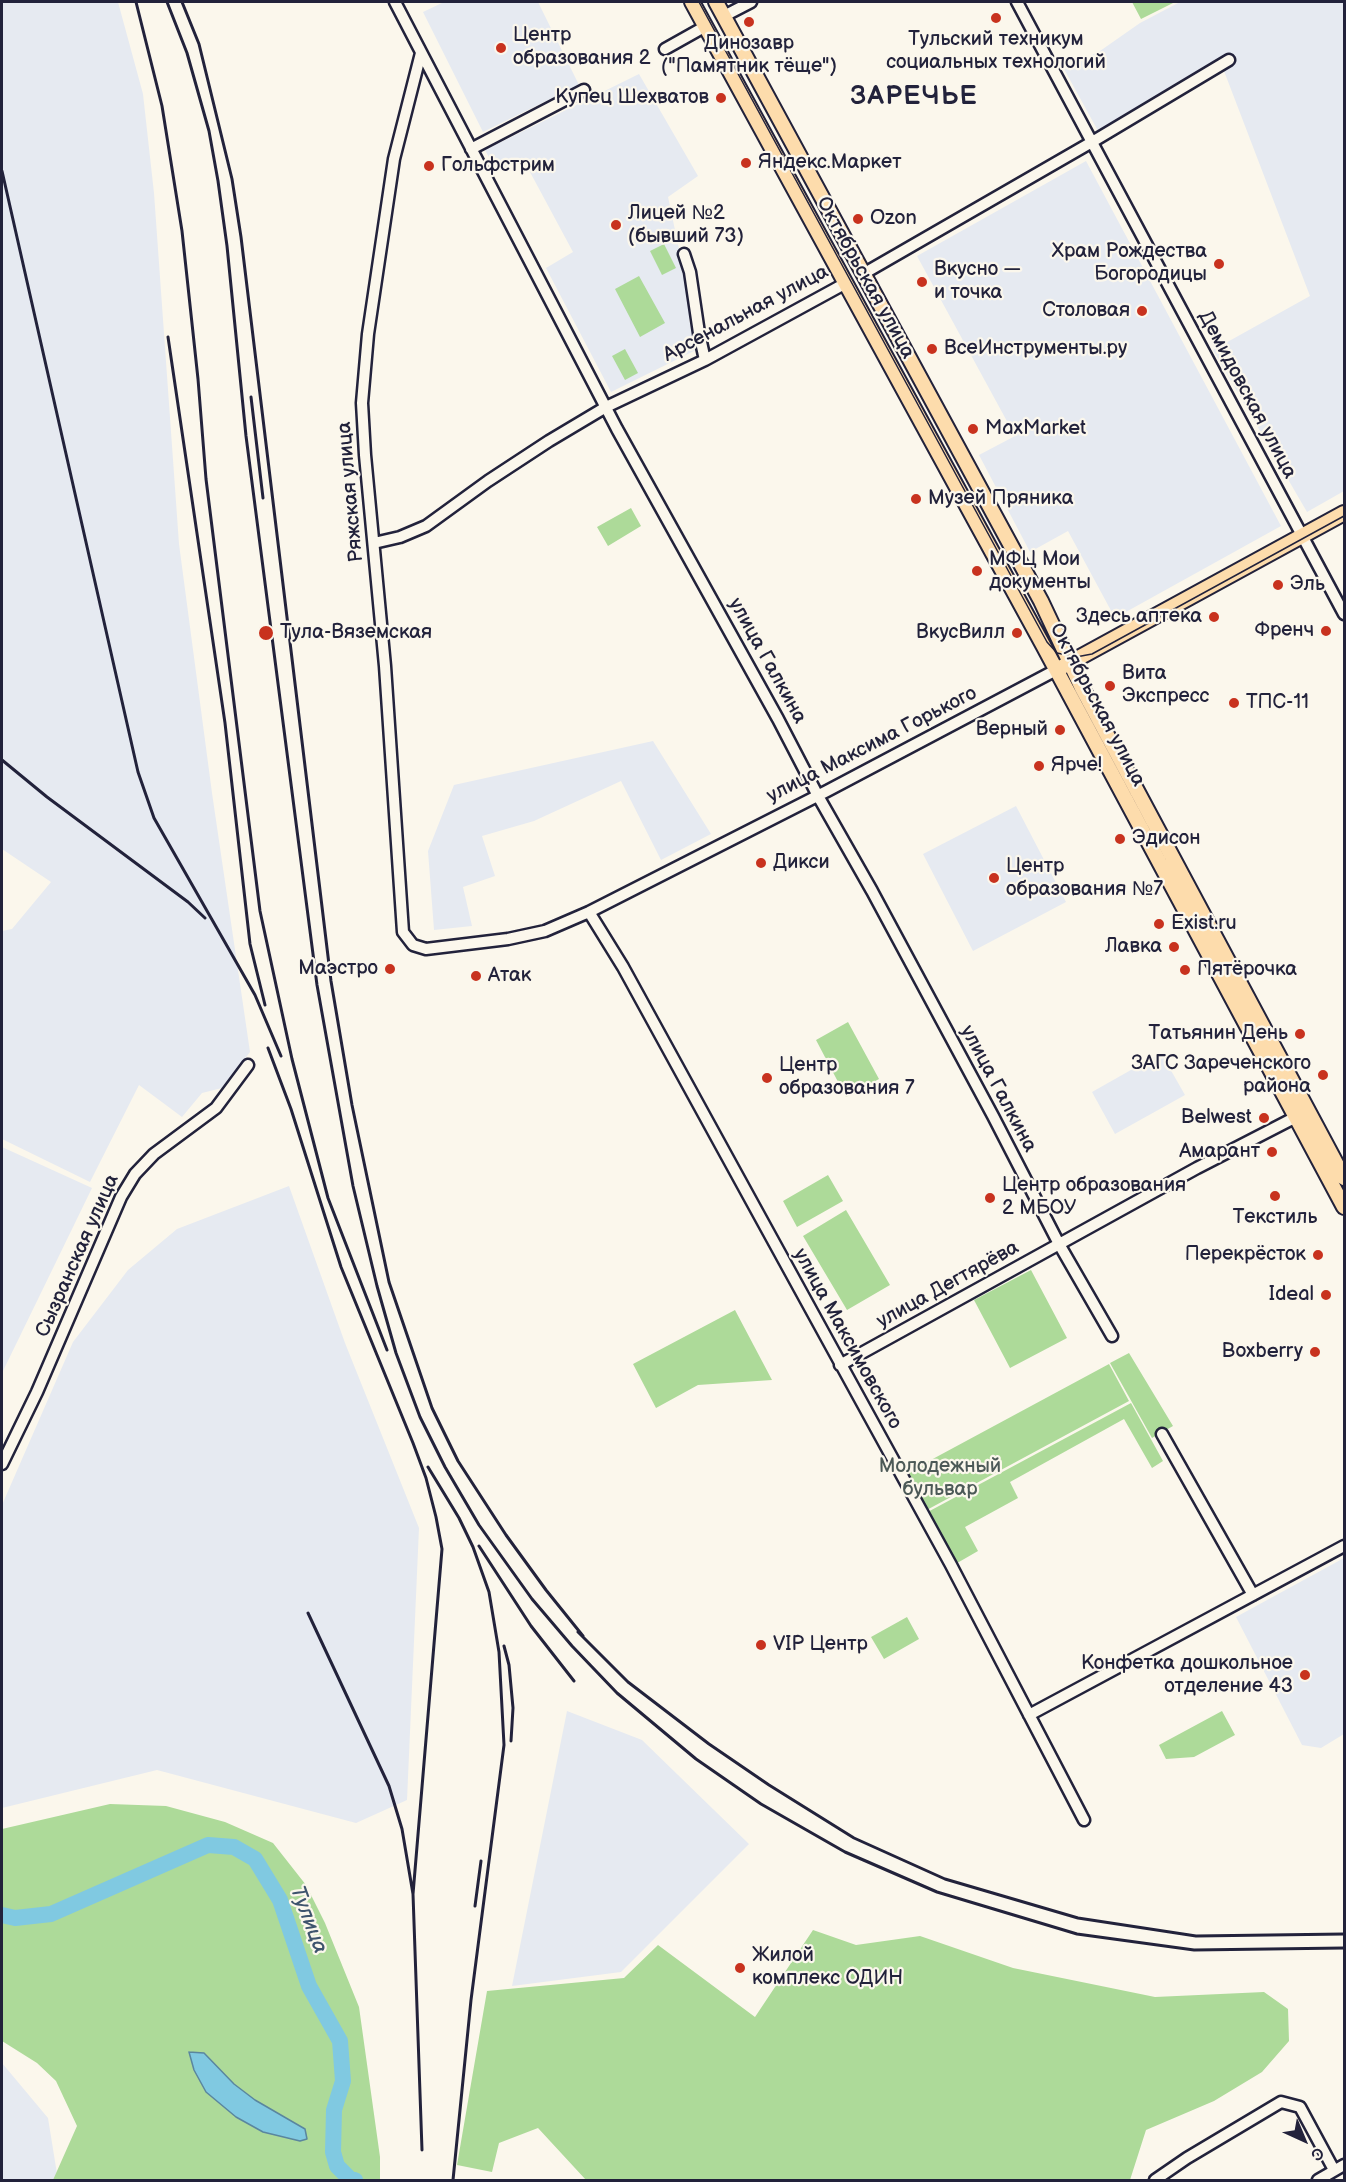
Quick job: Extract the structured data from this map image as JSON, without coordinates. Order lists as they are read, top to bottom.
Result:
{
  "streets": {
    "main road": ["Октябрьская улица", "Арсенальная улица", "улица Максима Горького"],
    "street": [
      "Демидовская улица",
      "Ряжская улица",
      "улица Галкина",
      "Сызранская улица",
      "улица Дегтярёва",
      "улица Максимовского"
    ]
  },
  "crossings": [
    ["Октябрьская улица", "Арсенальная улица"],
    ["Октябрьская улица", "улица Максима Горького"],
    ["Октябрьская улица", "улица Дегтярёва"],
    ["Арсенальная улица", "Демидовская улица"],
    ["Арсенальная улица", "Ряжская улица"],
    ["Арсенальная улица", "улица Галкина"],
    ["Демидовская улица", "улица Максима Горького"],
    ["Ряжская улица", "улица Галкина"],
    ["Ряжская улица", "улица Максима Горького"],
    ["улица Галкина", "улица Максима Горького"],
    ["улица Галкина", "улица Дегтярёва"],
    ["улица Максима Горького", "улица Максимовского"],
    ["улица Дегтярёва", "улица Максимовского"]
  ],
  "districts": ["ЗАРЕЧЬЕ"],
  "water": ["Тулица"],
  "parks": ["Молодежный бульвар"],
  "places": [
    "Тульский техникум социальных технологий",
    "Динозавр (\"Памятник тёще\")",
    "Центр образования 2",
    "Купец Шехватов",
    "Яндекс.Маркет",
    "Гольфстрим",
    "Ozon",
    "Лицей №2 (бывший 73)",
    "Храм Рождества Богородицы",
    "Вкусно — и точка",
    "Столовая",
    "ВсеИнструменты.ру",
    "MaxMarket",
    "Музей Пряника",
    "МФЦ Мои документы",
    "Эль",
    "Здесь аптека",
    "Френч",
    "Тула-Вяземская",
    "ВкусВилл",
    "Вита Экспресс",
    "ТПС-11",
    "Верный",
    "Ярче!",
    "Эдисон",
    "Дикси",
    "Центр образования №7",
    "Exist.ru",
    "Лавка",
    "Маэстро",
    "Пятёрочка",
    "Атак",
    "Татьянин День",
    "ЗАГС Зареченского района",
    "Центр образования 7",
    "Belwest",
    "Амарант",
    "Текстиль",
    "Центр образования 2 МБОУ",
    "Перекрёсток",
    "Ideal",
    "Boxberry",
    "VIP Центр",
    "Конфетка дошкольное отделение 43",
    "Жилой комплекс ОДИН"
  ],
  "north": "bottom right"
}
